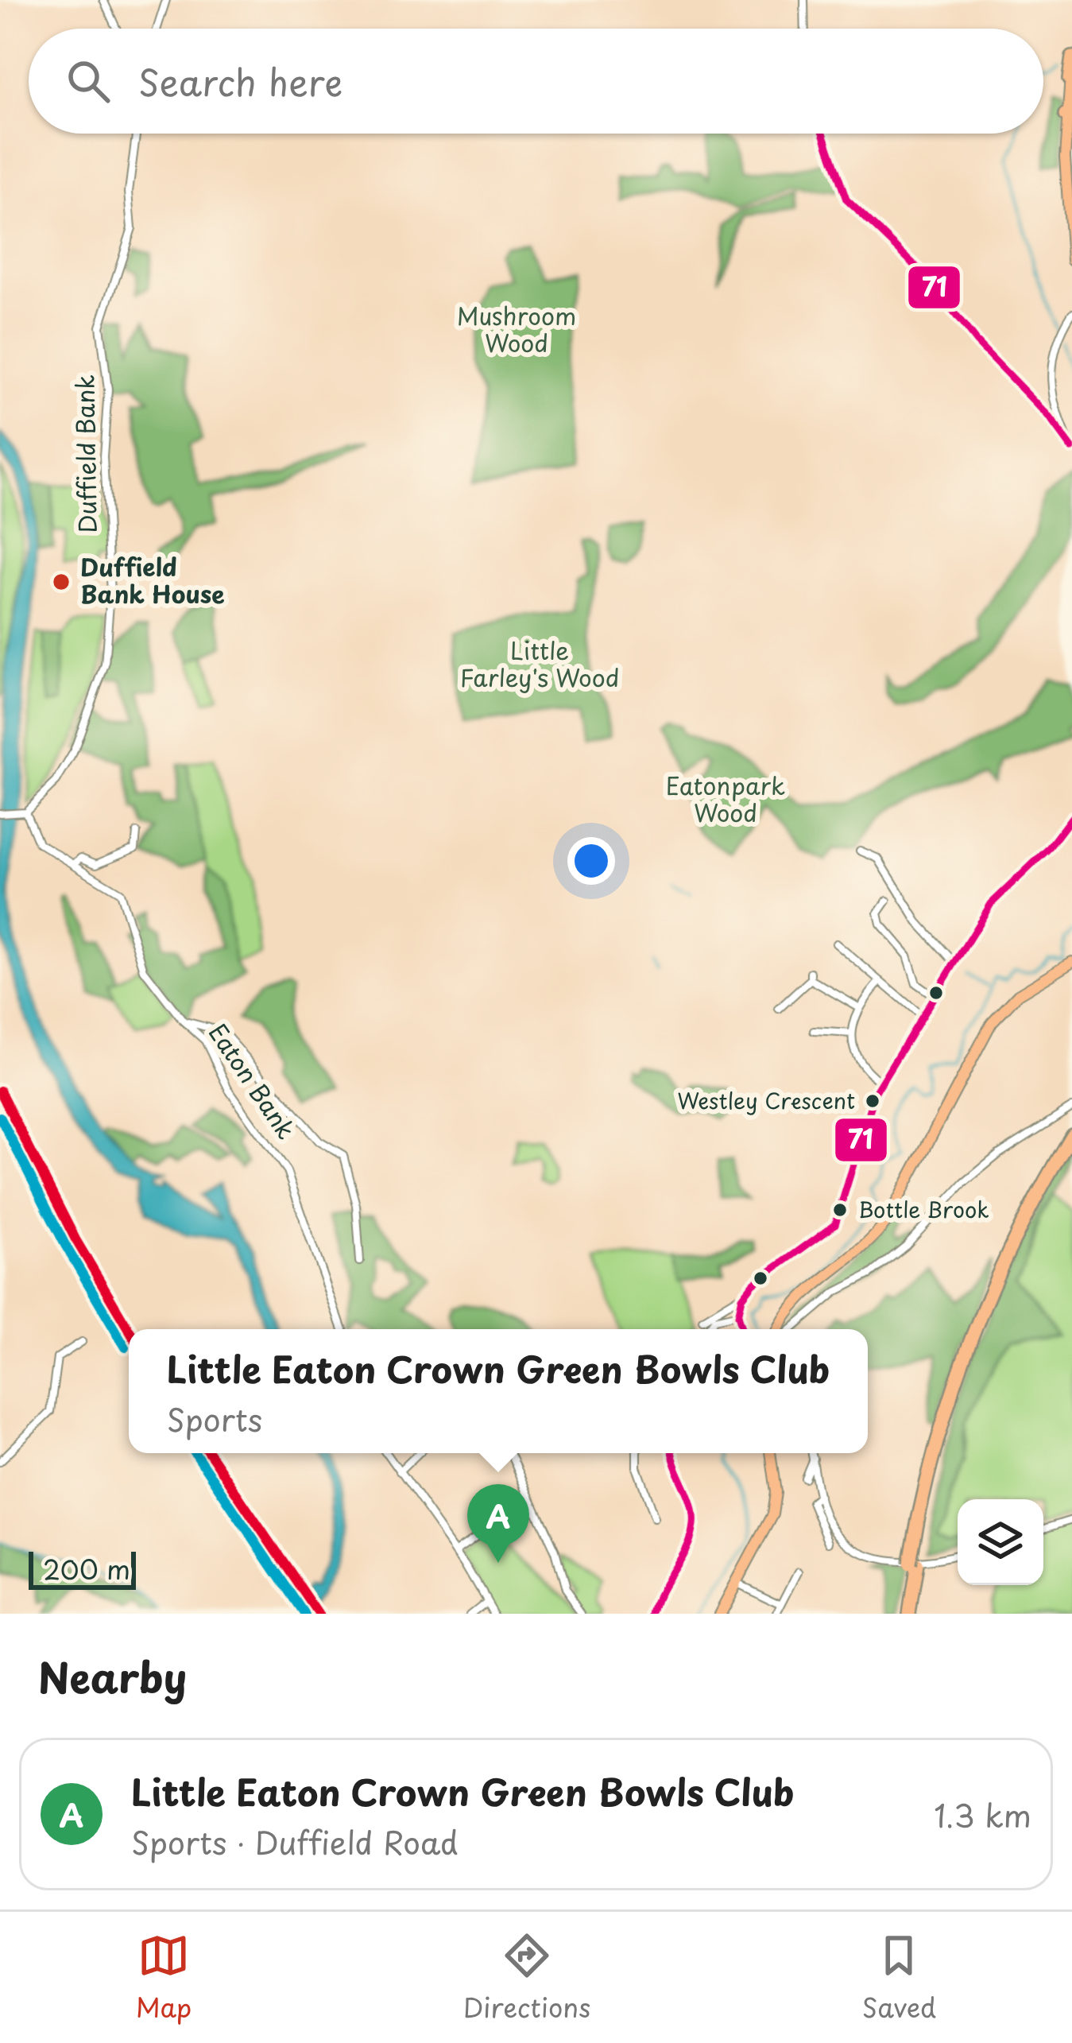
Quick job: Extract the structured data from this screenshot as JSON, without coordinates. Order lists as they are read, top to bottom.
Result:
{
  "streets": {
    "street": ["Duffield Bank", "Eaton Bank"]
  },
  "parks": ["Mushroom Wood", "Little Farley's Wood", "Eatonpark Wood"],
  "places": ["Duffield Bank House", "Westley Crescent", "Bottle Brook"],
  "lines": ["transit line 71"],
  "scale_bar": "200 m",
  "page": {
    "search": "Search here",
    "popup": ["Little Eaton Crown Green Bowls Club", "Sports"],
    "pins": "A",
    "scale": "200 m",
    "heading": "Nearby",
    "list": [
      {
        "mark": "A",
        "name": "Little Eaton Crown Green Bowls Club",
        "note": "Sports · Duffield Road",
        "value": "1.3 km"
      }
    ],
    "nav": ["Map", "Directions", "Saved"]
  }
}
